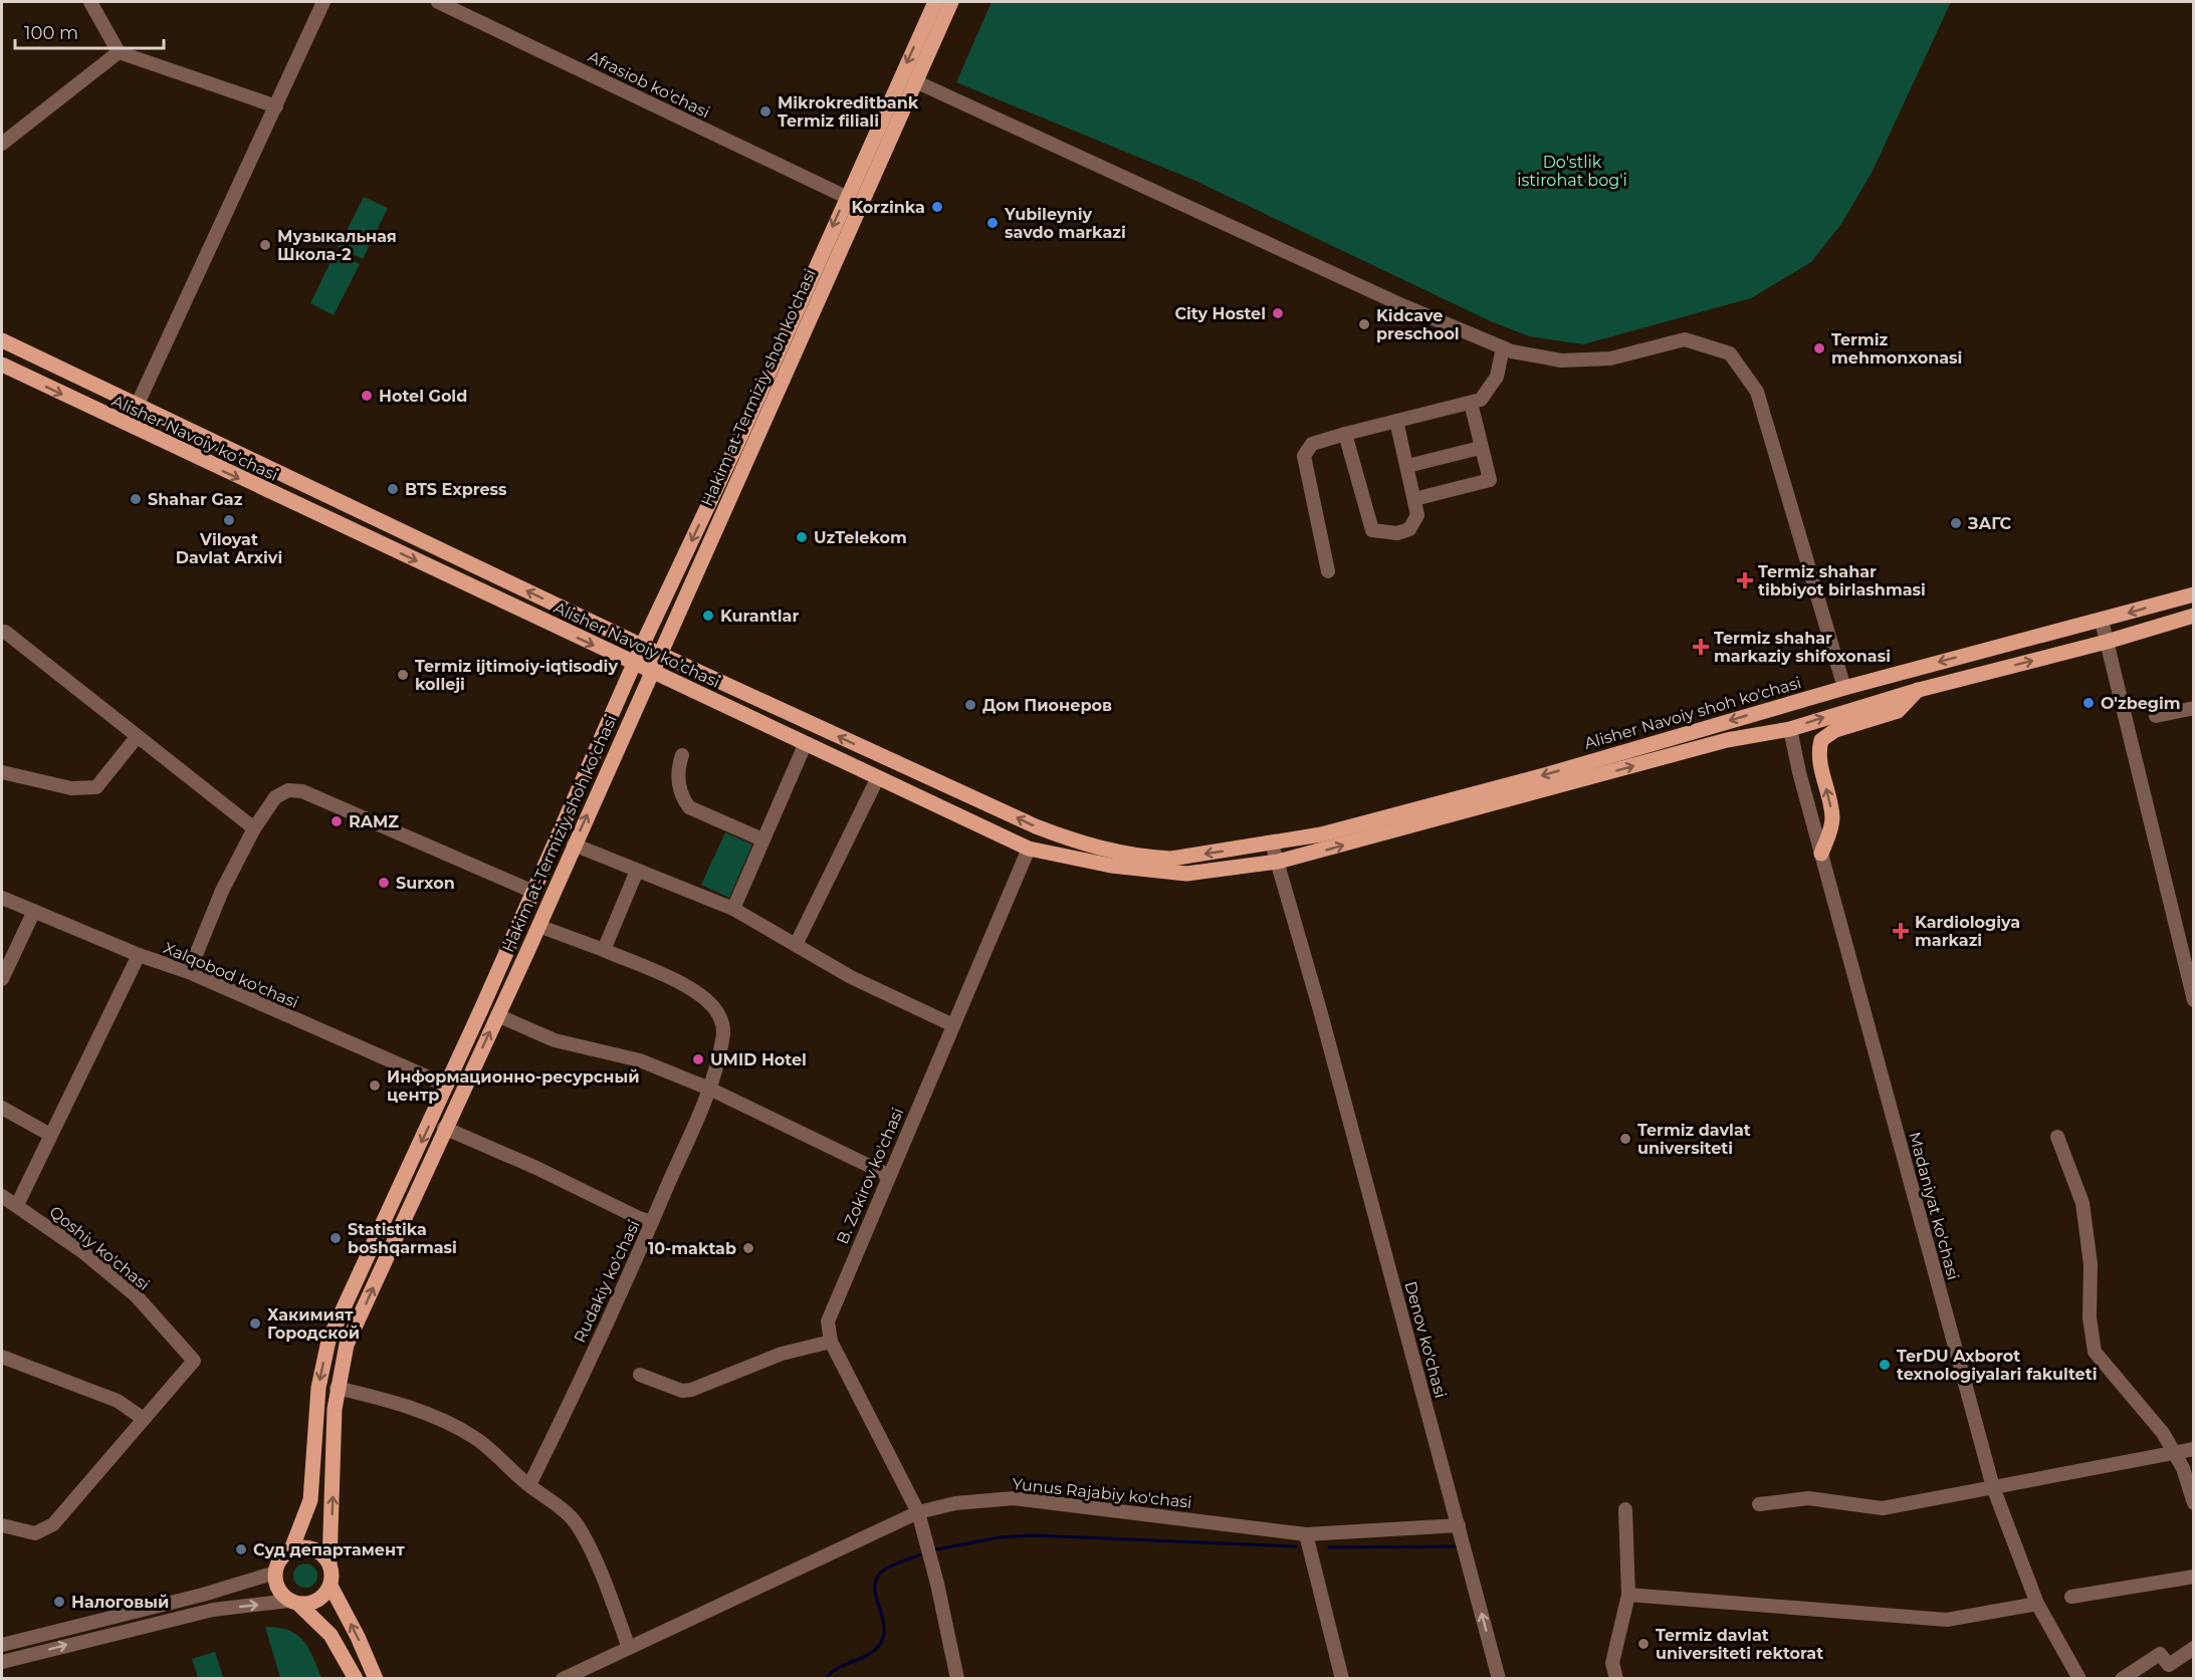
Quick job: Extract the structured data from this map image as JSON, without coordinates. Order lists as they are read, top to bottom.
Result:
{
  "streets": {
    "main road": ["Hakim at-Termiziy shoh ko'chasi", "Alisher Navoiy ko’chasi", "Alisher Navoiy shoh ko'chasi"],
    "street": [
      "Afrasiob ko'chasi",
      "Xalqobod ko'chasi",
      "B. Zokirov ko'chasi",
      "Madaniyat ko'chasi",
      "Qoshiy ko'chasi",
      "Rudakiy ko'chasi",
      "Denov ko'chasi",
      "Yunus Rajabiy ko'chasi"
    ]
  },
  "crossings": [
    ["Afrasiob ko'chasi", "Hakim at-Termiziy shoh ko'chasi"],
    ["Hakim at-Termiziy shoh ko'chasi", "Alisher Navoiy ko’chasi"],
    ["Hakim at-Termiziy shoh ko'chasi", "Xalqobod ko'chasi"],
    ["Hakim at-Termiziy shoh ko'chasi", "Rudakiy ko'chasi"],
    ["Alisher Navoiy ko’chasi", "Alisher Navoiy shoh ko'chasi"],
    ["Alisher Navoiy ko’chasi", "B. Zokirov ko'chasi"],
    ["Alisher Navoiy ko’chasi", "Denov ko'chasi"],
    ["Alisher Navoiy shoh ko'chasi", "Madaniyat ko'chasi"],
    ["Alisher Navoiy shoh ko'chasi", "Denov ko'chasi"],
    ["B. Zokirov ko'chasi", "Yunus Rajabiy ko'chasi"],
    ["Denov ko'chasi", "Yunus Rajabiy ko'chasi"]
  ],
  "parks": ["Do'stlik istirohat bog'i"],
  "places": {
    "other": [
      "Mikrokreditbank Termiz filiali",
      "Korzinka",
      "Yubileyniy savdo markazi",
      "Музыкальная Школа-2",
      "City Hostel",
      "Kidcave preschool",
      "Termiz mehmonxonasi",
      "Hotel Gold",
      "BTS Express",
      "Shahar Gaz",
      "Viloyat Davlat Arxivi",
      "ЗАГС",
      "UzTelekom",
      "Kurantlar",
      "Termiz ijtimoiy-iqtisodiy kolleji",
      "O'zbegim",
      "Дом Пионеров",
      "RAMZ",
      "Surxon",
      "UMID Hotel",
      "Информационно-ресурсный центр",
      "Termiz davlat universiteti",
      "Statistika boshqarmasi",
      "10-maktab",
      "Хакимият Городской",
      "TerDU Axborot texnologiyalari fakulteti",
      "Суд департамент",
      "Налоговый",
      "Termiz davlat universiteti rektorat"
    ],
    "health": ["Termiz shahar tibbiyot birlashmasi", "Termiz shahar markaziy shifoxonasi", "Kardiologiya markazi"]
  },
  "scale_bar": "100 m"
}
